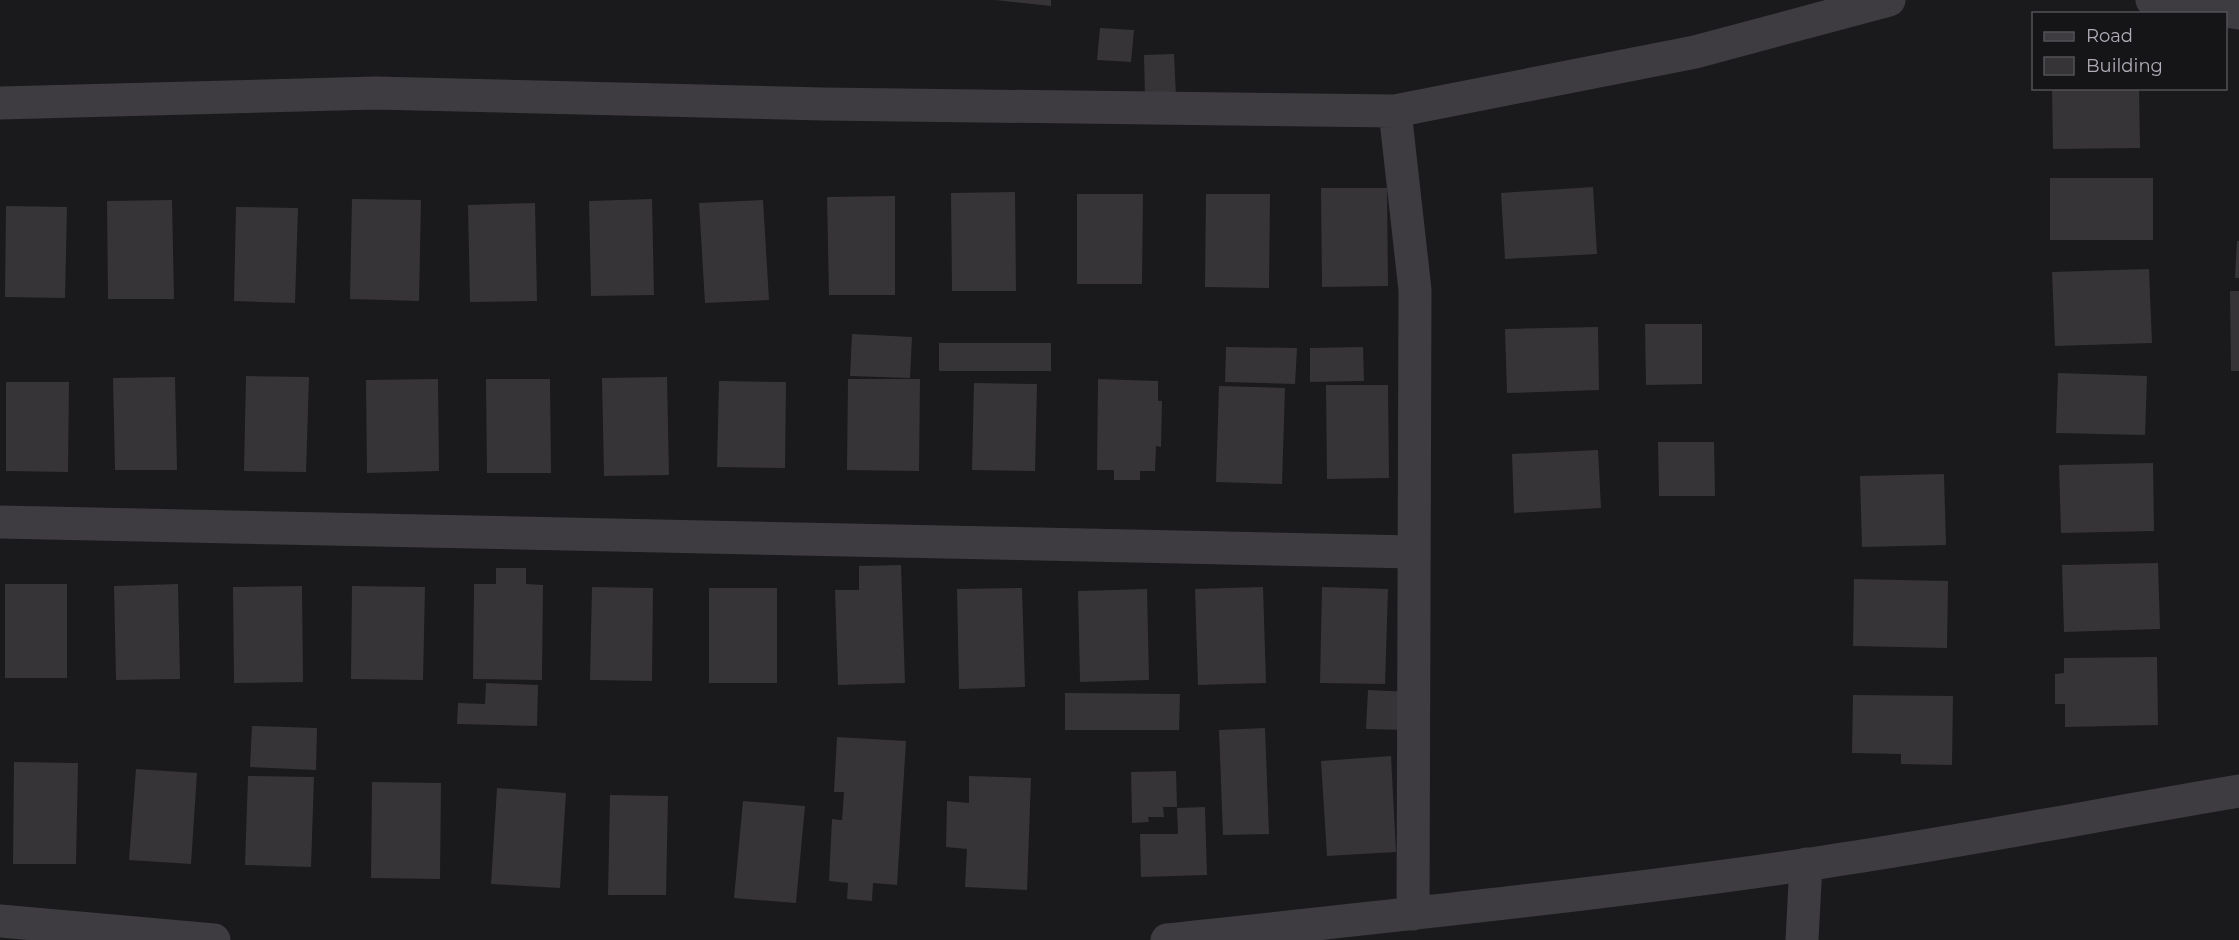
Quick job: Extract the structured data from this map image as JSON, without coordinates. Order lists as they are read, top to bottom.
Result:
{
  "legend": ["Road", "Building"]
}
